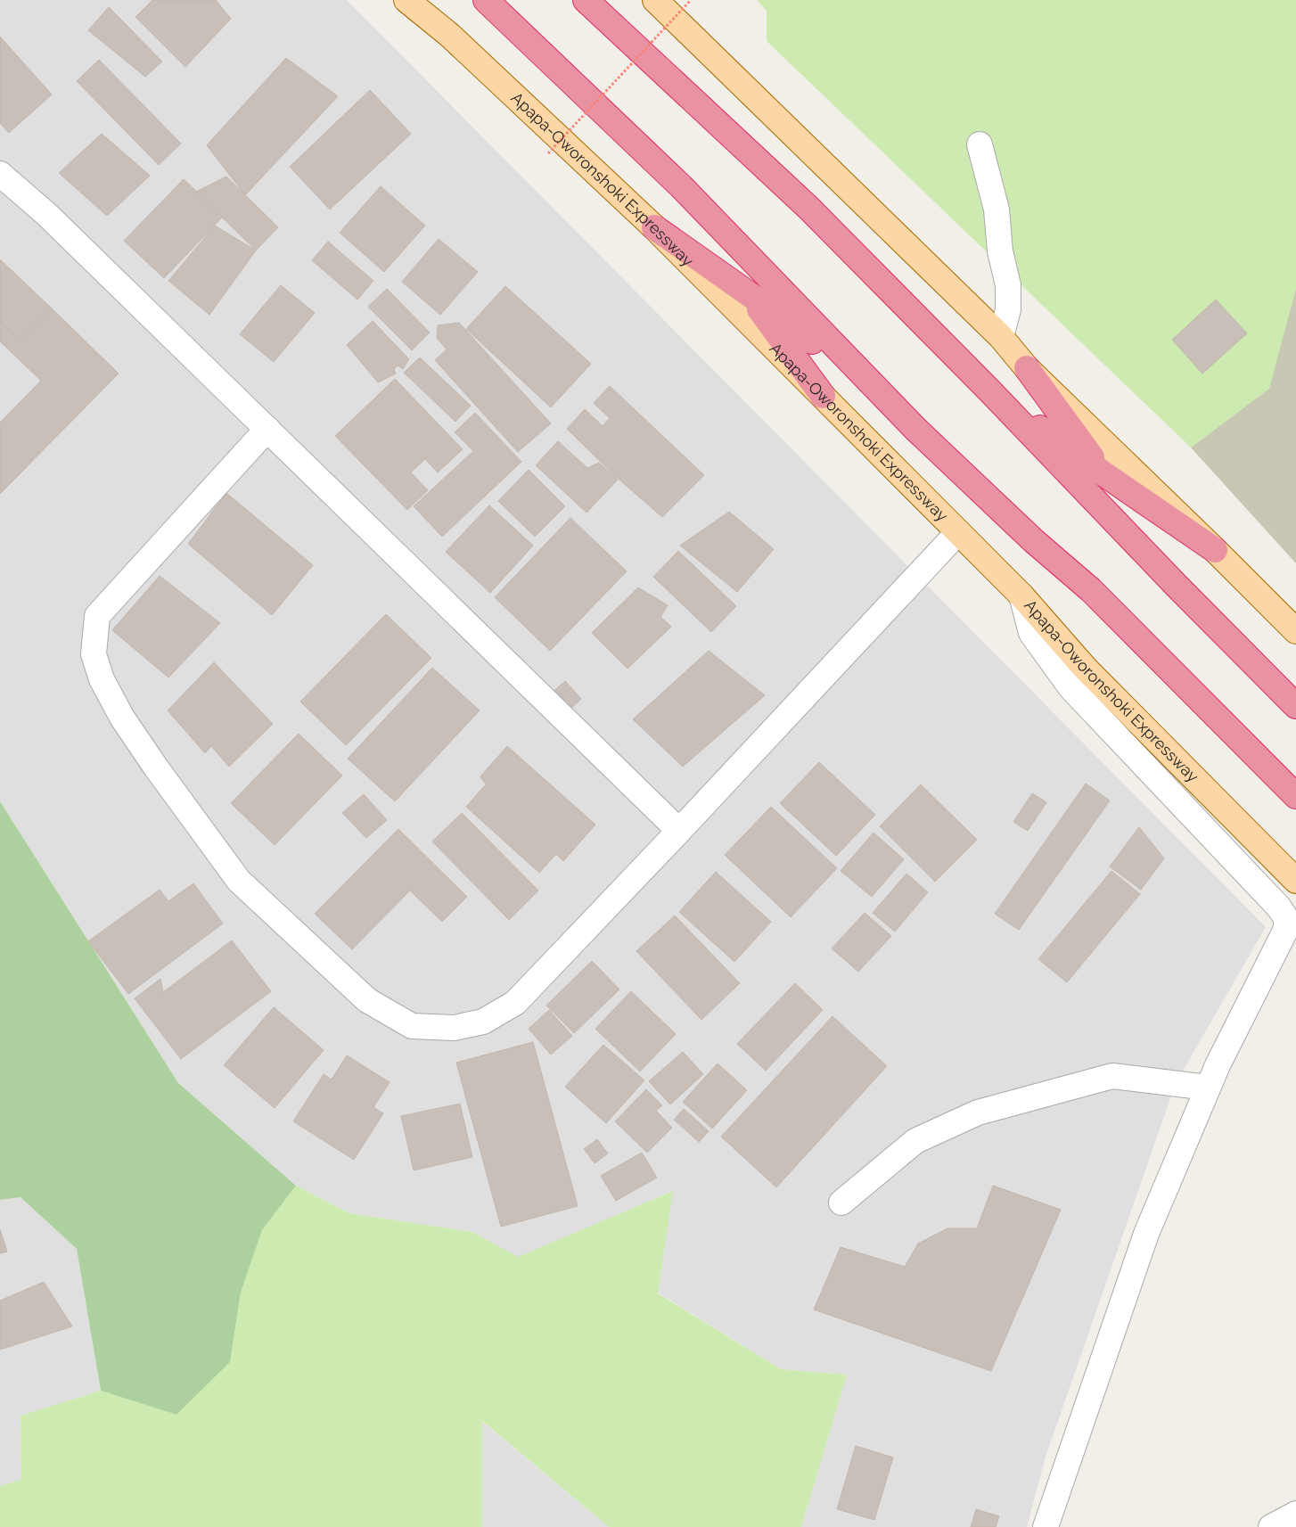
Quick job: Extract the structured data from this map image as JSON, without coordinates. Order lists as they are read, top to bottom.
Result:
{
  "streets": {
    "main road": ["Apapa-Oworonshoki Expressway"]
  }
}
